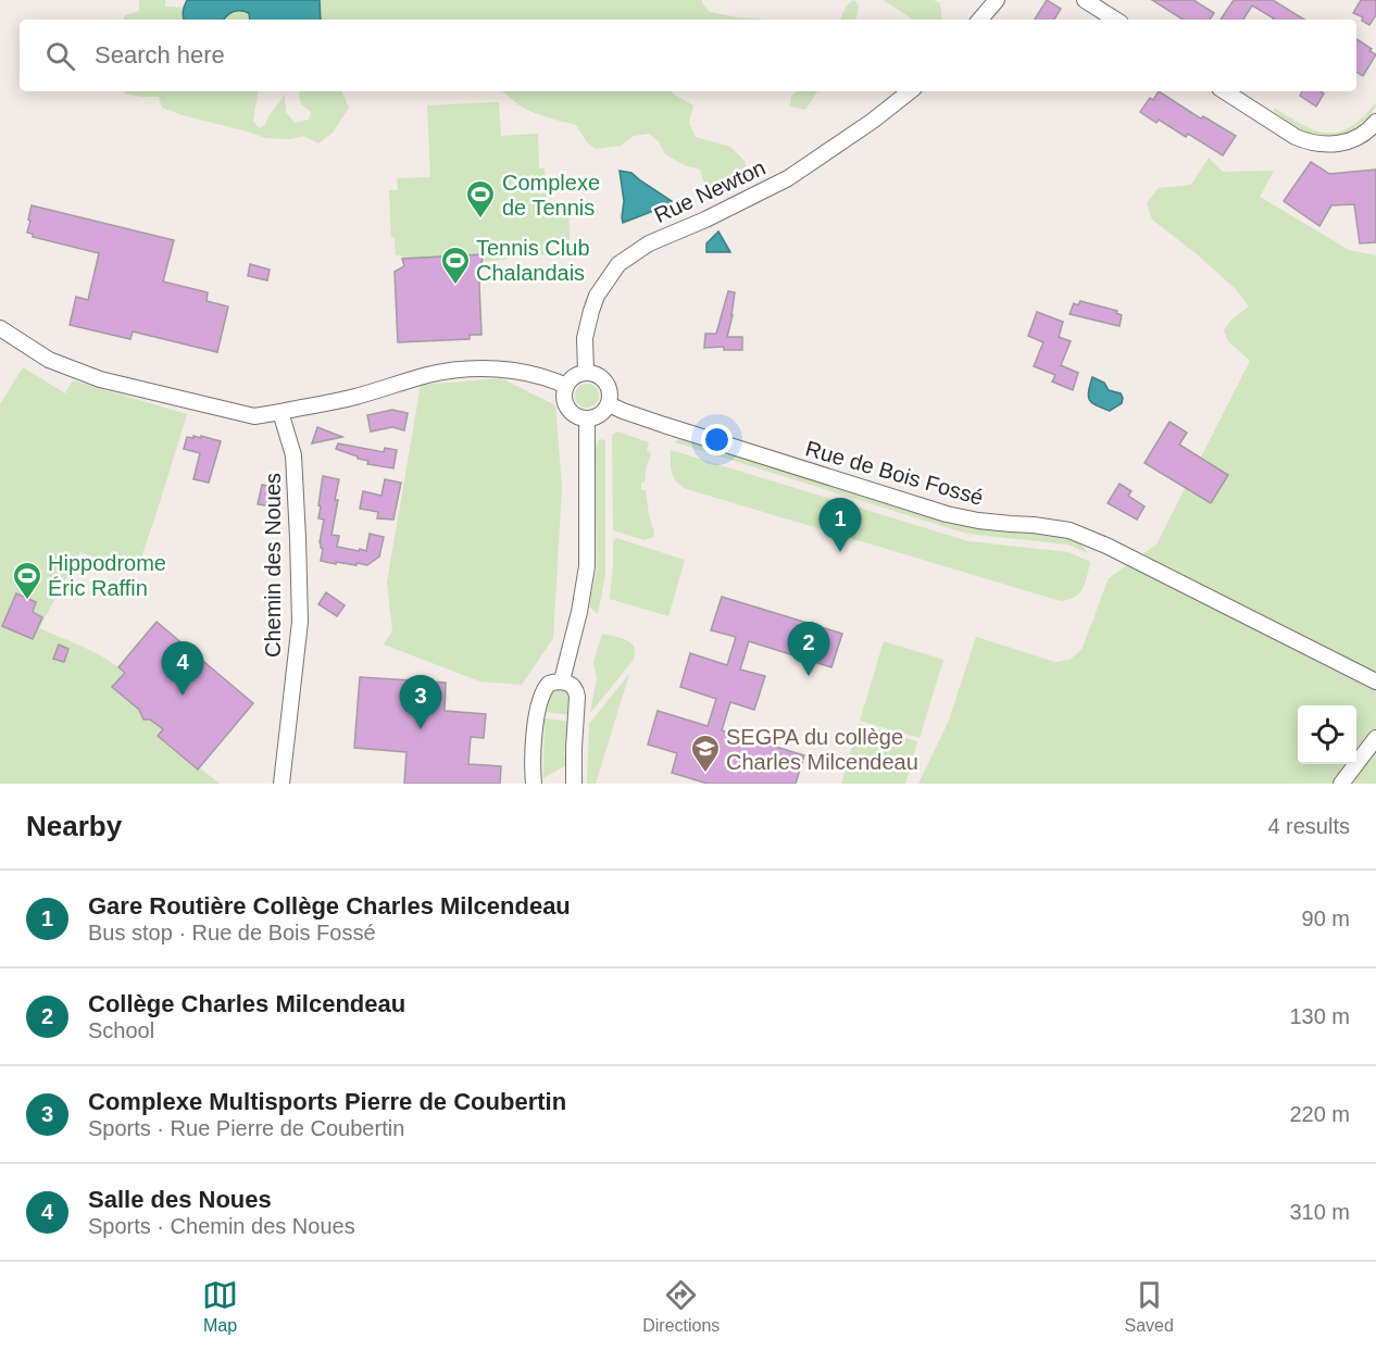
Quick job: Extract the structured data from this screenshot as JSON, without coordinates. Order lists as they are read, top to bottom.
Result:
{
  "streets": {
    "street": ["Rue Newton", "Rue de Bois Fossé", "Chemin des Noues"]
  },
  "crossings": [
    ["Rue Newton", "Rue de Bois Fossé"]
  ],
  "places": {
    "sports": ["Complexe de Tennis", "Tennis Club Chalandais", "Hippodrome Éric Raffin"],
    "school or university": ["SEGPA du collège Charles Milcendeau"]
  },
  "page": {
    "search": "Search here",
    "pins": [
      "1",
      "2",
      "4",
      "3"
    ],
    "heading": ["Nearby", "4 results"],
    "list": [
      {
        "mark": "1",
        "name": "Gare Routière Collège Charles Milcendeau",
        "note": "Bus stop · Rue de Bois Fossé",
        "value": "90 m"
      },
      {
        "mark": "2",
        "name": "Collège Charles Milcendeau",
        "note": "School",
        "value": "130 m"
      },
      {
        "mark": "3",
        "name": "Complexe Multisports Pierre de Coubertin",
        "note": "Sports · Rue Pierre de Coubertin",
        "value": "220 m"
      },
      {
        "mark": "4",
        "name": "Salle des Noues",
        "note": "Sports · Chemin des Noues",
        "value": "310 m"
      }
    ],
    "nav": ["Map", "Directions", "Saved"]
  }
}
